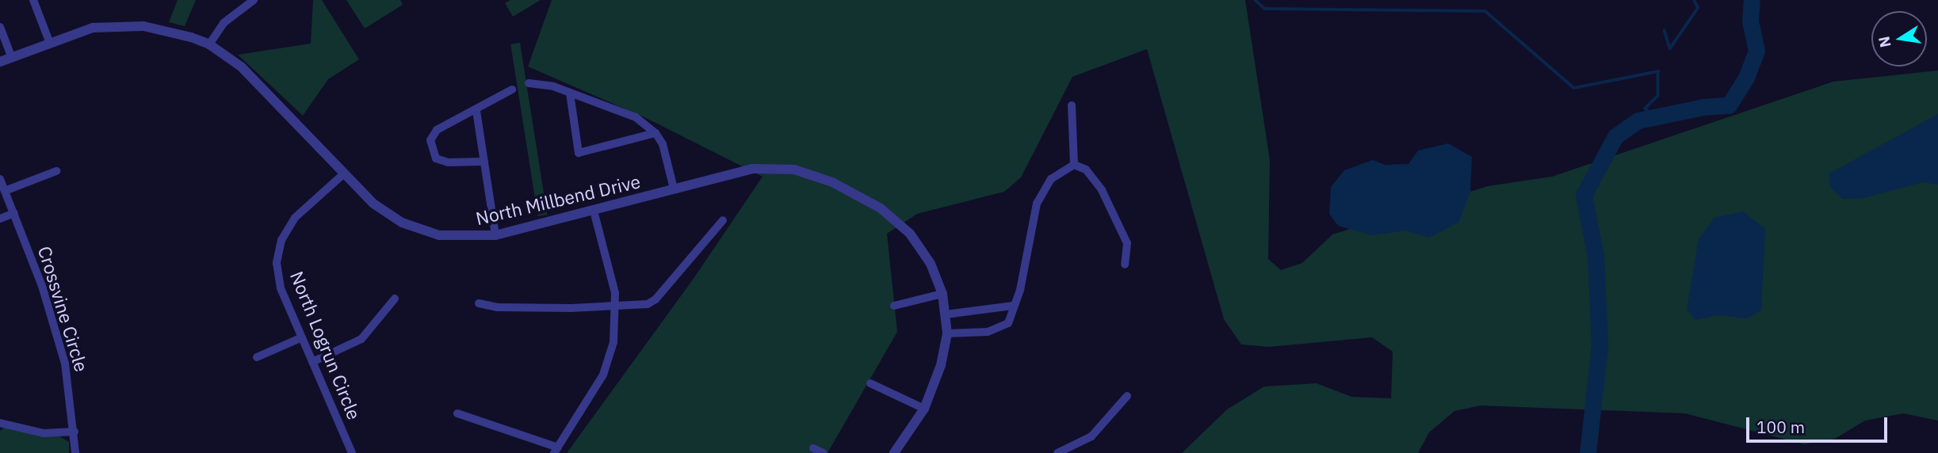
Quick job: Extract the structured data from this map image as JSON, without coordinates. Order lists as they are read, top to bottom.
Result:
{
  "streets": {
    "street": ["North Millbend Drive", "Crossvine Circle", "North Logrun Circle"]
  },
  "crossings": [
    ["North Millbend Drive", "North Logrun Circle"]
  ],
  "scale_bar": "100 m",
  "north": "left"
}
